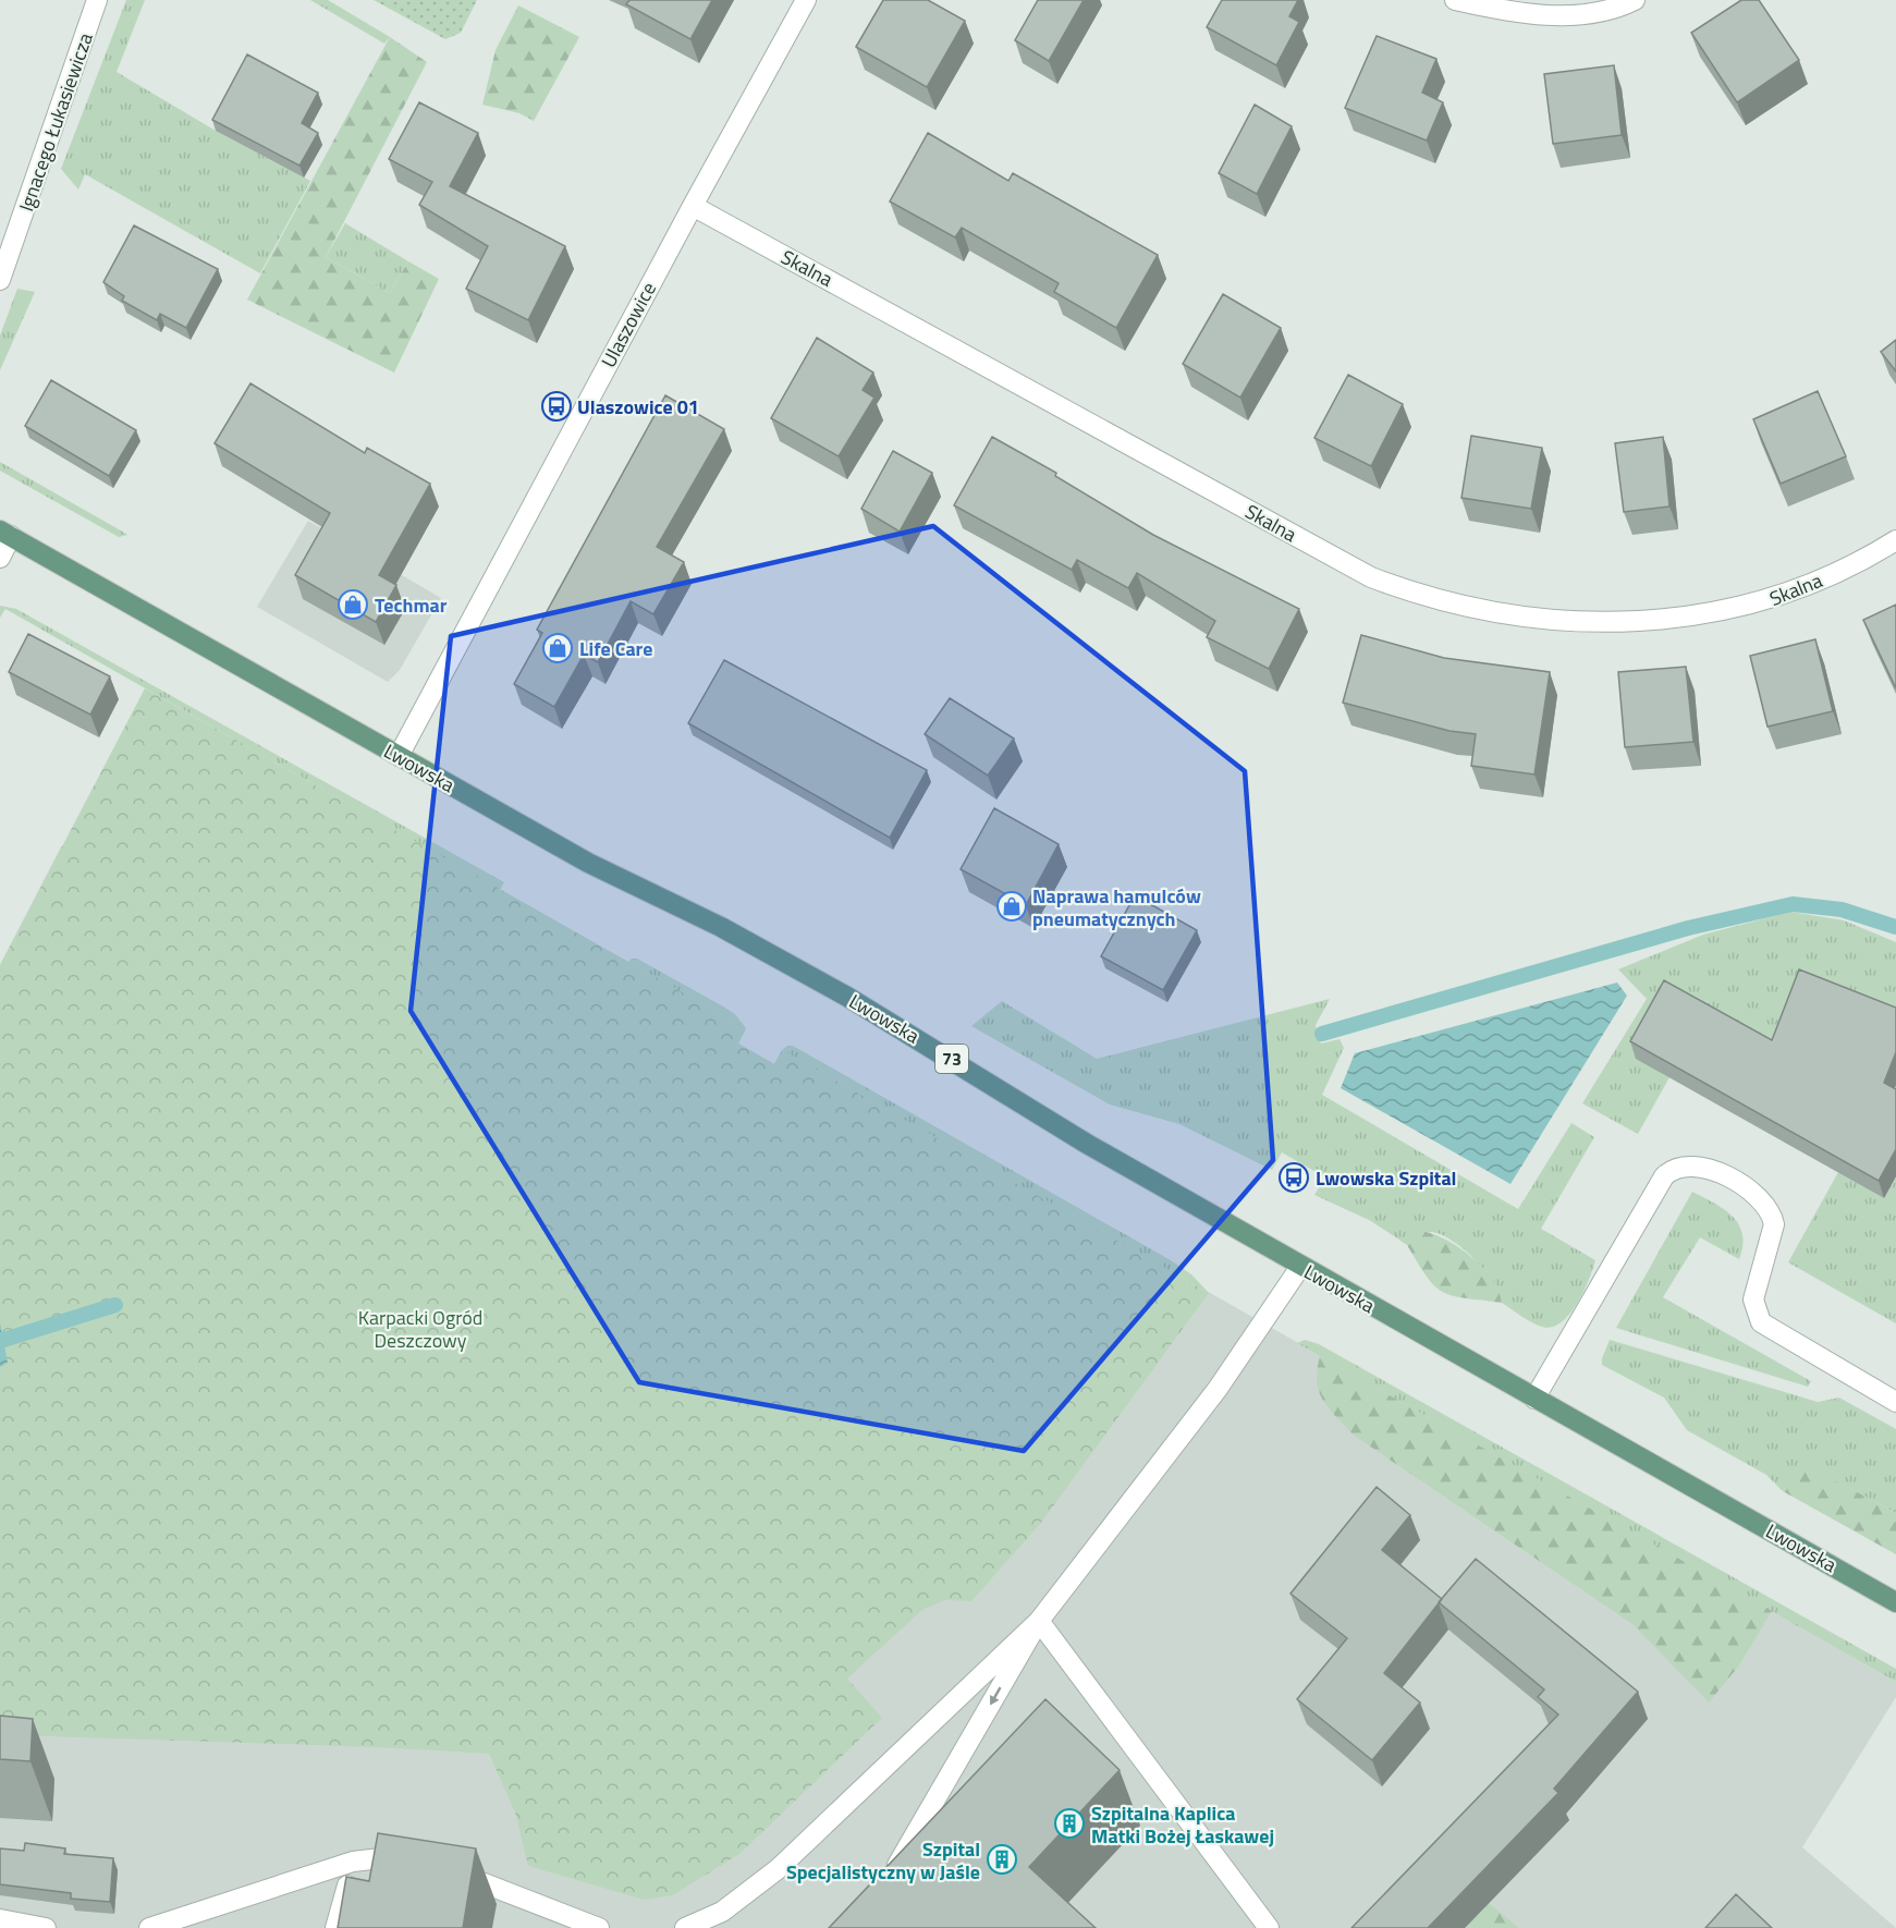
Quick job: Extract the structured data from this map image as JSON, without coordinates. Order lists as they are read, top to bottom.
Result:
{
  "streets": {
    "main road": ["Lwowska", "73"],
    "street": ["Ignacego Łukasiewicza", "Skalna", "Ulaszowice"]
  },
  "crossings": [
    ["Skalna", "Ulaszowice"],
    ["Ulaszowice", "Lwowska"]
  ],
  "parks": ["Karpacki Ogród Deszczowy"],
  "places": {
    "bus stop": ["Ulaszowice 01", "Lwowska Szpital"],
    "shop": ["Techmar", "Life Care", "Naprawa hamulców pneumatycznych"],
    "building": ["Szpitalna Kaplica Matki Bożej Łaskawej", "Szpital Specjalistyczny w Jaśle"]
  }
}
